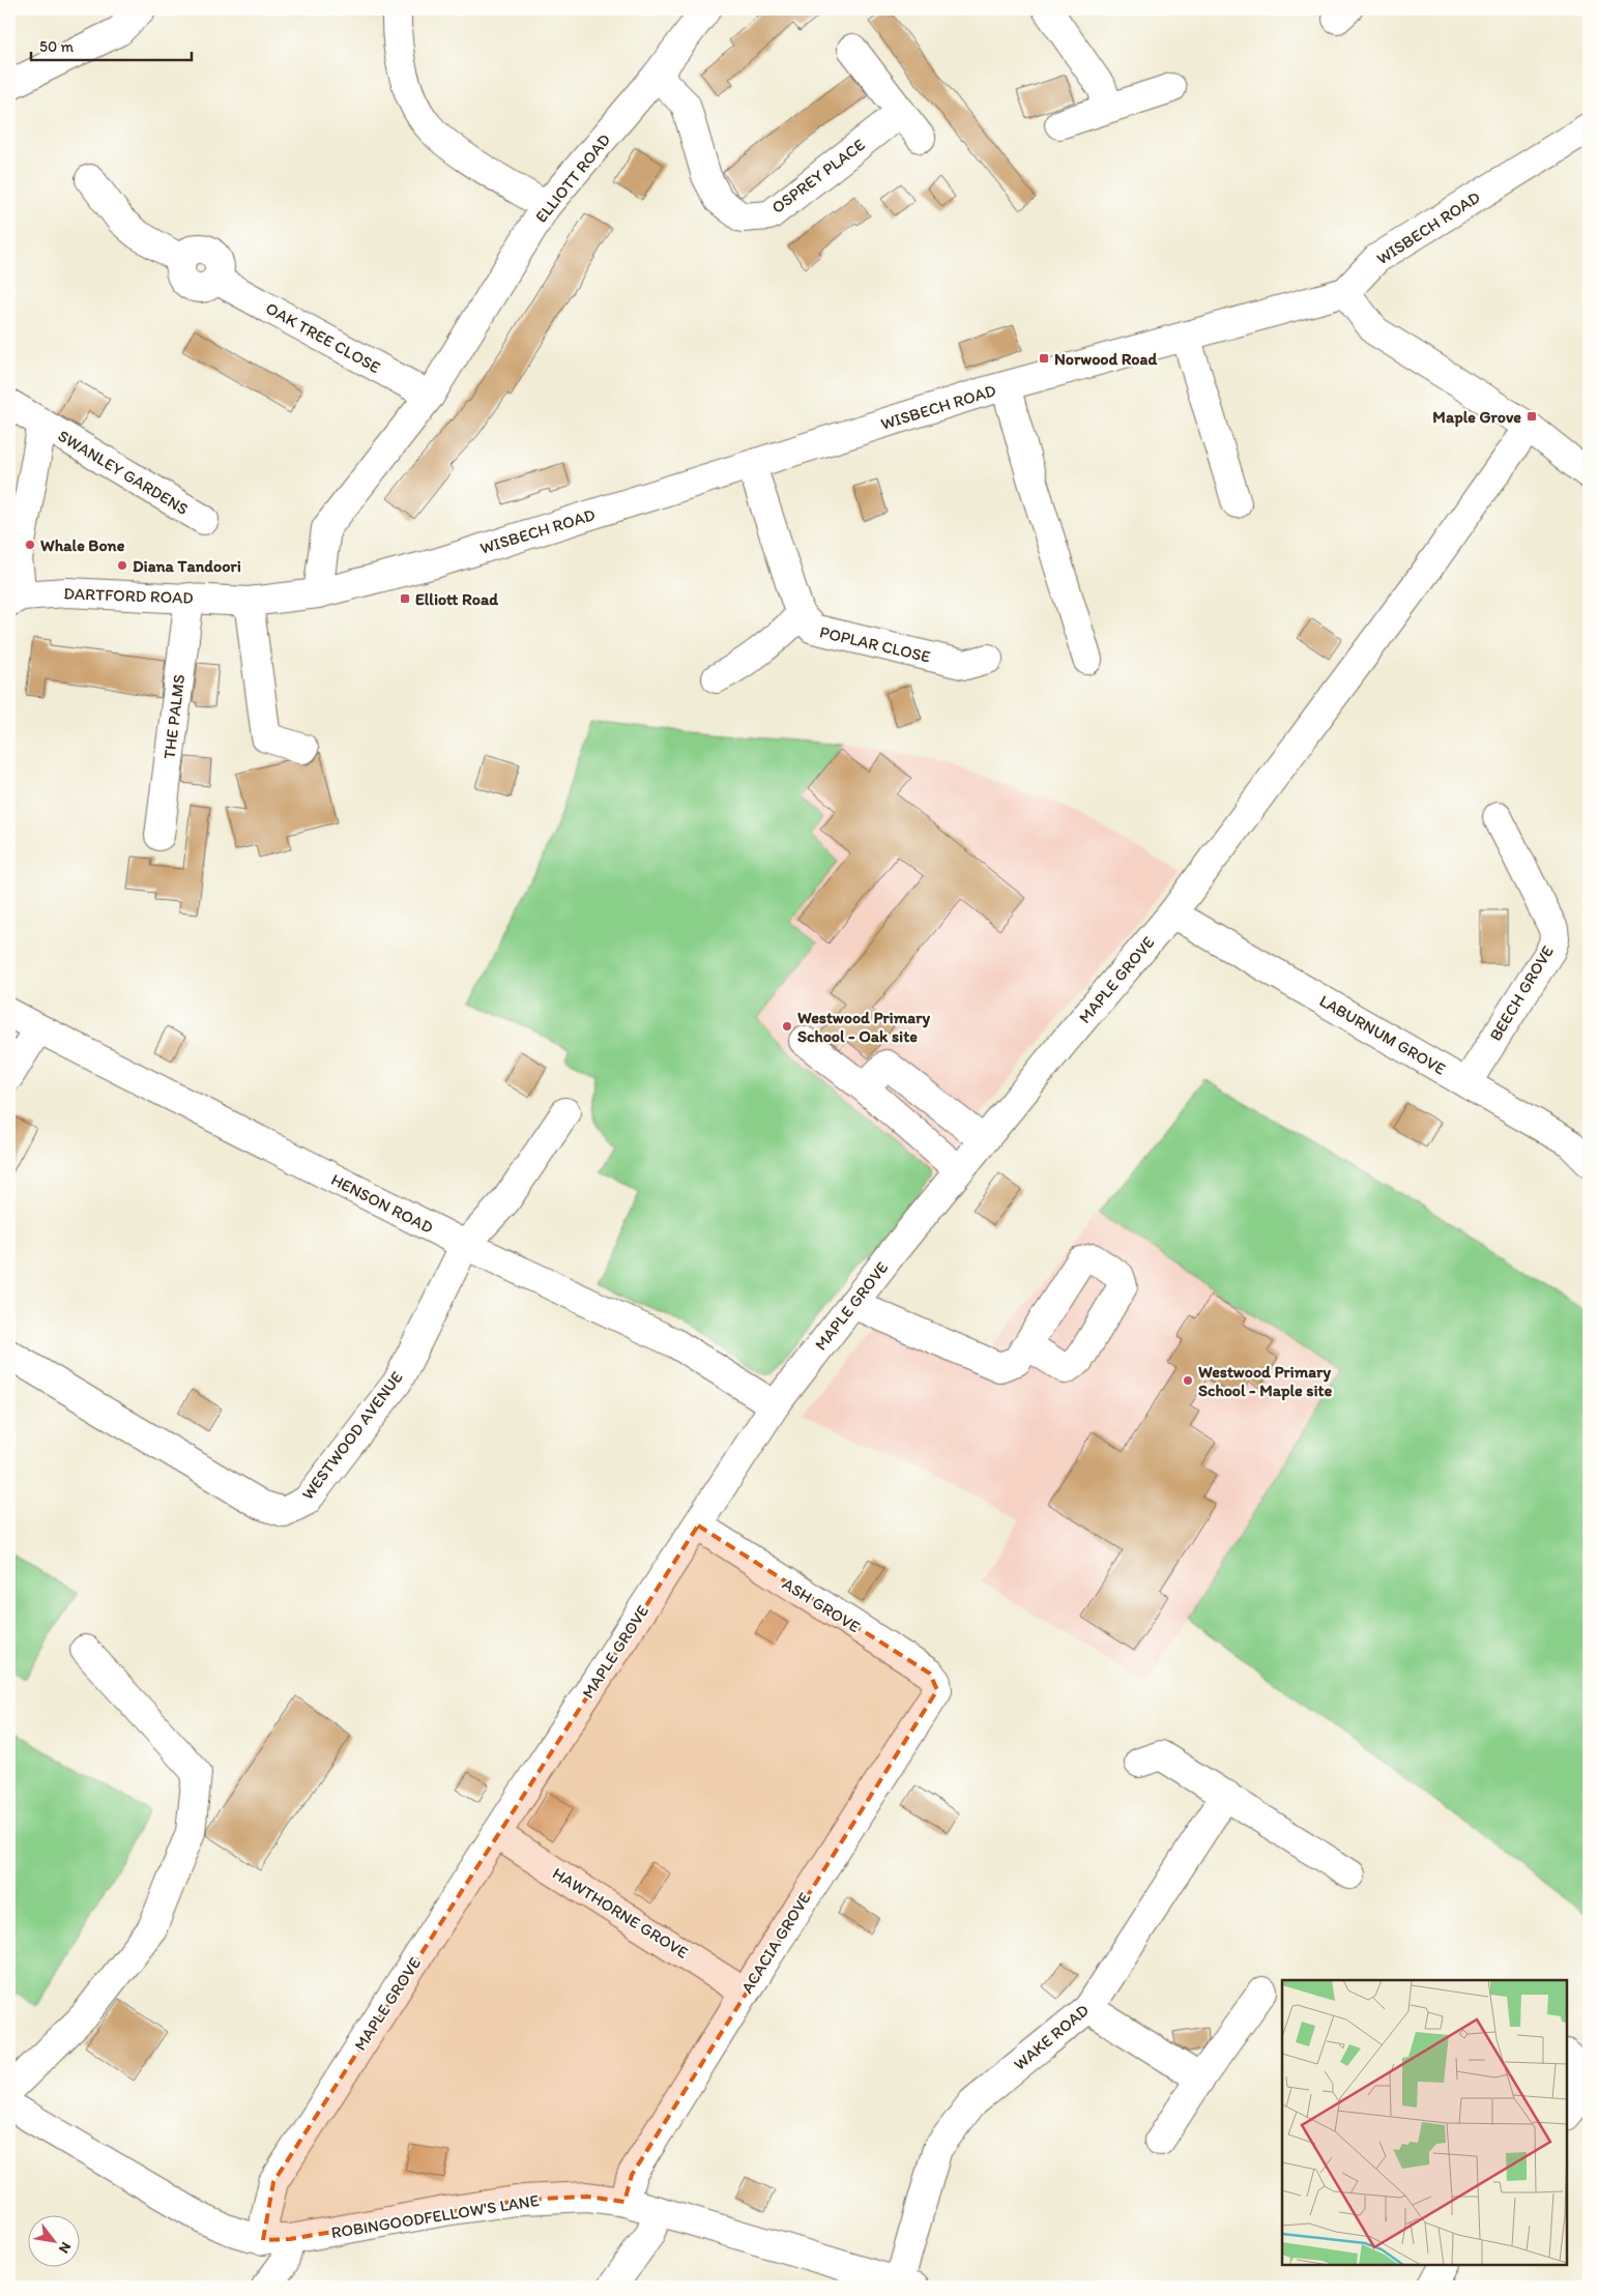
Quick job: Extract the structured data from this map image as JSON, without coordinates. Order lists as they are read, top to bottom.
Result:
{
  "streets": {
    "street": [
      "OSPREY PLACE",
      "ELLIOTT ROAD",
      "WISBECH ROAD",
      "OAK TREE CLOSE",
      "SWANLEY GARDENS",
      "DARTFORD ROAD",
      "POPLAR CLOSE",
      "THE PALMS",
      "MAPLE GROVE",
      "BEECH GROVE",
      "LABURNUM GROVE",
      "HENSON ROAD",
      "WESTWOOD AVENUE",
      "ASH GROVE",
      "HAWTHORNE GROVE",
      "ACACIA GROVE",
      "WAKE ROAD",
      "ROBINGOODFELLOW'S LANE"
    ]
  },
  "crossings": [
    ["OSPREY PLACE", "ELLIOTT ROAD"],
    ["ELLIOTT ROAD", "WISBECH ROAD"],
    ["ELLIOTT ROAD", "OAK TREE CLOSE"],
    ["WISBECH ROAD", "DARTFORD ROAD"],
    ["WISBECH ROAD", "POPLAR CLOSE"],
    ["SWANLEY GARDENS", "DARTFORD ROAD"],
    ["DARTFORD ROAD", "THE PALMS"],
    ["MAPLE GROVE", "LABURNUM GROVE"],
    ["MAPLE GROVE", "HENSON ROAD"],
    ["MAPLE GROVE", "ASH GROVE"],
    ["MAPLE GROVE", "HAWTHORNE GROVE"],
    ["MAPLE GROVE", "ROBINGOODFELLOW'S LANE"],
    ["BEECH GROVE", "LABURNUM GROVE"],
    ["HENSON ROAD", "WESTWOOD AVENUE"],
    ["ASH GROVE", "ACACIA GROVE"],
    ["HAWTHORNE GROVE", "ACACIA GROVE"],
    ["ACACIA GROVE", "ROBINGOODFELLOW'S LANE"],
    ["WAKE ROAD", "ROBINGOODFELLOW'S LANE"]
  ],
  "places": {
    "transit": ["Norwood Road", "Maple Grove", "Elliott Road"],
    "other": [
      "Whale Bone",
      "Diana Tandoori",
      "Westwood Primary School - Oak site",
      "Westwood Primary School - Maple site"
    ]
  },
  "scale_bar": "50 m",
  "north": "bottom right"
}
